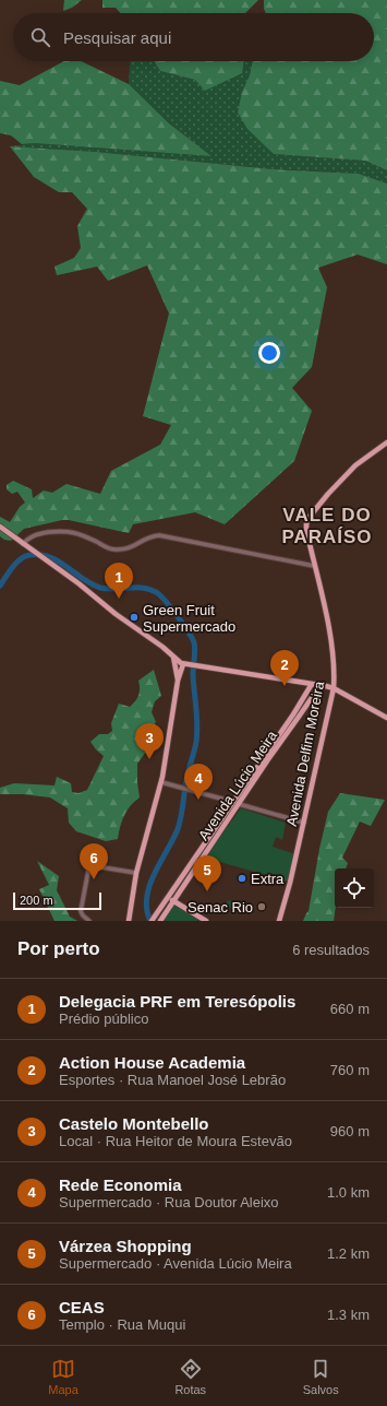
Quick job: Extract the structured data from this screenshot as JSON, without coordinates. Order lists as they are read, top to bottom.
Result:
{
  "streets": {
    "main road": ["Avenida Delfim Moreira", "Avenida Lúcio Meira"]
  },
  "districts": ["VALE DO PARAÍSO"],
  "places": ["Green Fruit Supermercado", "Extra", "Senac Rio"],
  "scale_bar": "200 m",
  "page": {
    "search": "Pesquisar aqui",
    "pins": [
      "1",
      "2",
      "3",
      "4",
      "6",
      "5"
    ],
    "scale": "200 m",
    "heading": ["Por perto", "6 resultados"],
    "list": [
      {
        "mark": "1",
        "name": "Delegacia PRF em Teresópolis",
        "note": "Prédio público",
        "value": "660 m"
      },
      {
        "mark": "2",
        "name": "Action House Academia",
        "note": "Esportes · Rua Manoel José Lebrão",
        "value": "760 m"
      },
      {
        "mark": "3",
        "name": "Castelo Montebello",
        "note": "Local · Rua Heitor de Moura Estevão",
        "value": "960 m"
      },
      {
        "mark": "4",
        "name": "Rede Economia",
        "note": "Supermercado · Rua Doutor Aleixo",
        "value": "1.0 km"
      },
      {
        "mark": "5",
        "name": "Várzea Shopping",
        "note": "Supermercado · Avenida Lúcio Meira",
        "value": "1.2 km"
      },
      {
        "mark": "6",
        "name": "CEAS",
        "note": "Templo · Rua Muqui",
        "value": "1.3 km"
      }
    ],
    "nav": ["Mapa", "Rotas", "Salvos"]
  }
}
